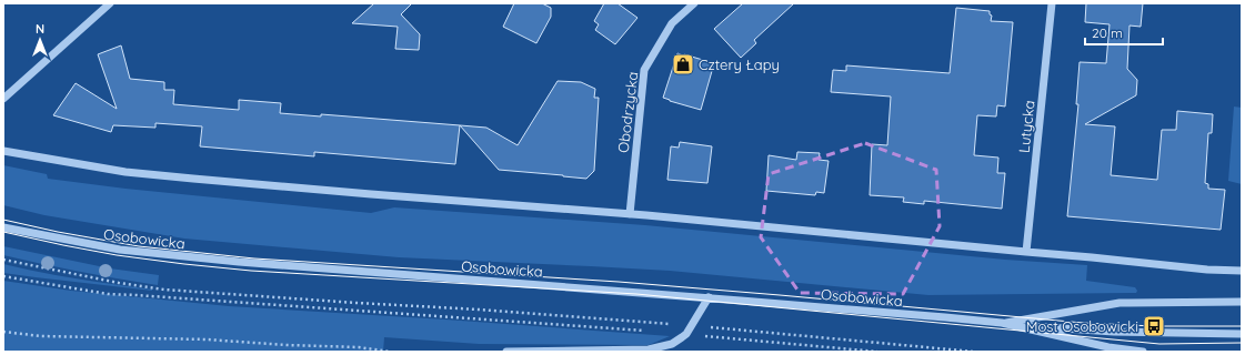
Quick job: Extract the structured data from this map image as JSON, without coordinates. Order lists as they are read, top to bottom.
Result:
{
  "streets": {
    "street": ["Obodrzycka", "Lutycka", "Osobowicka"]
  },
  "places": {
    "shop": ["Cztery Łapy"],
    "bus stop": ["Most Osobowicki"]
  },
  "scale_bar": "20 m",
  "north": "top"
}
